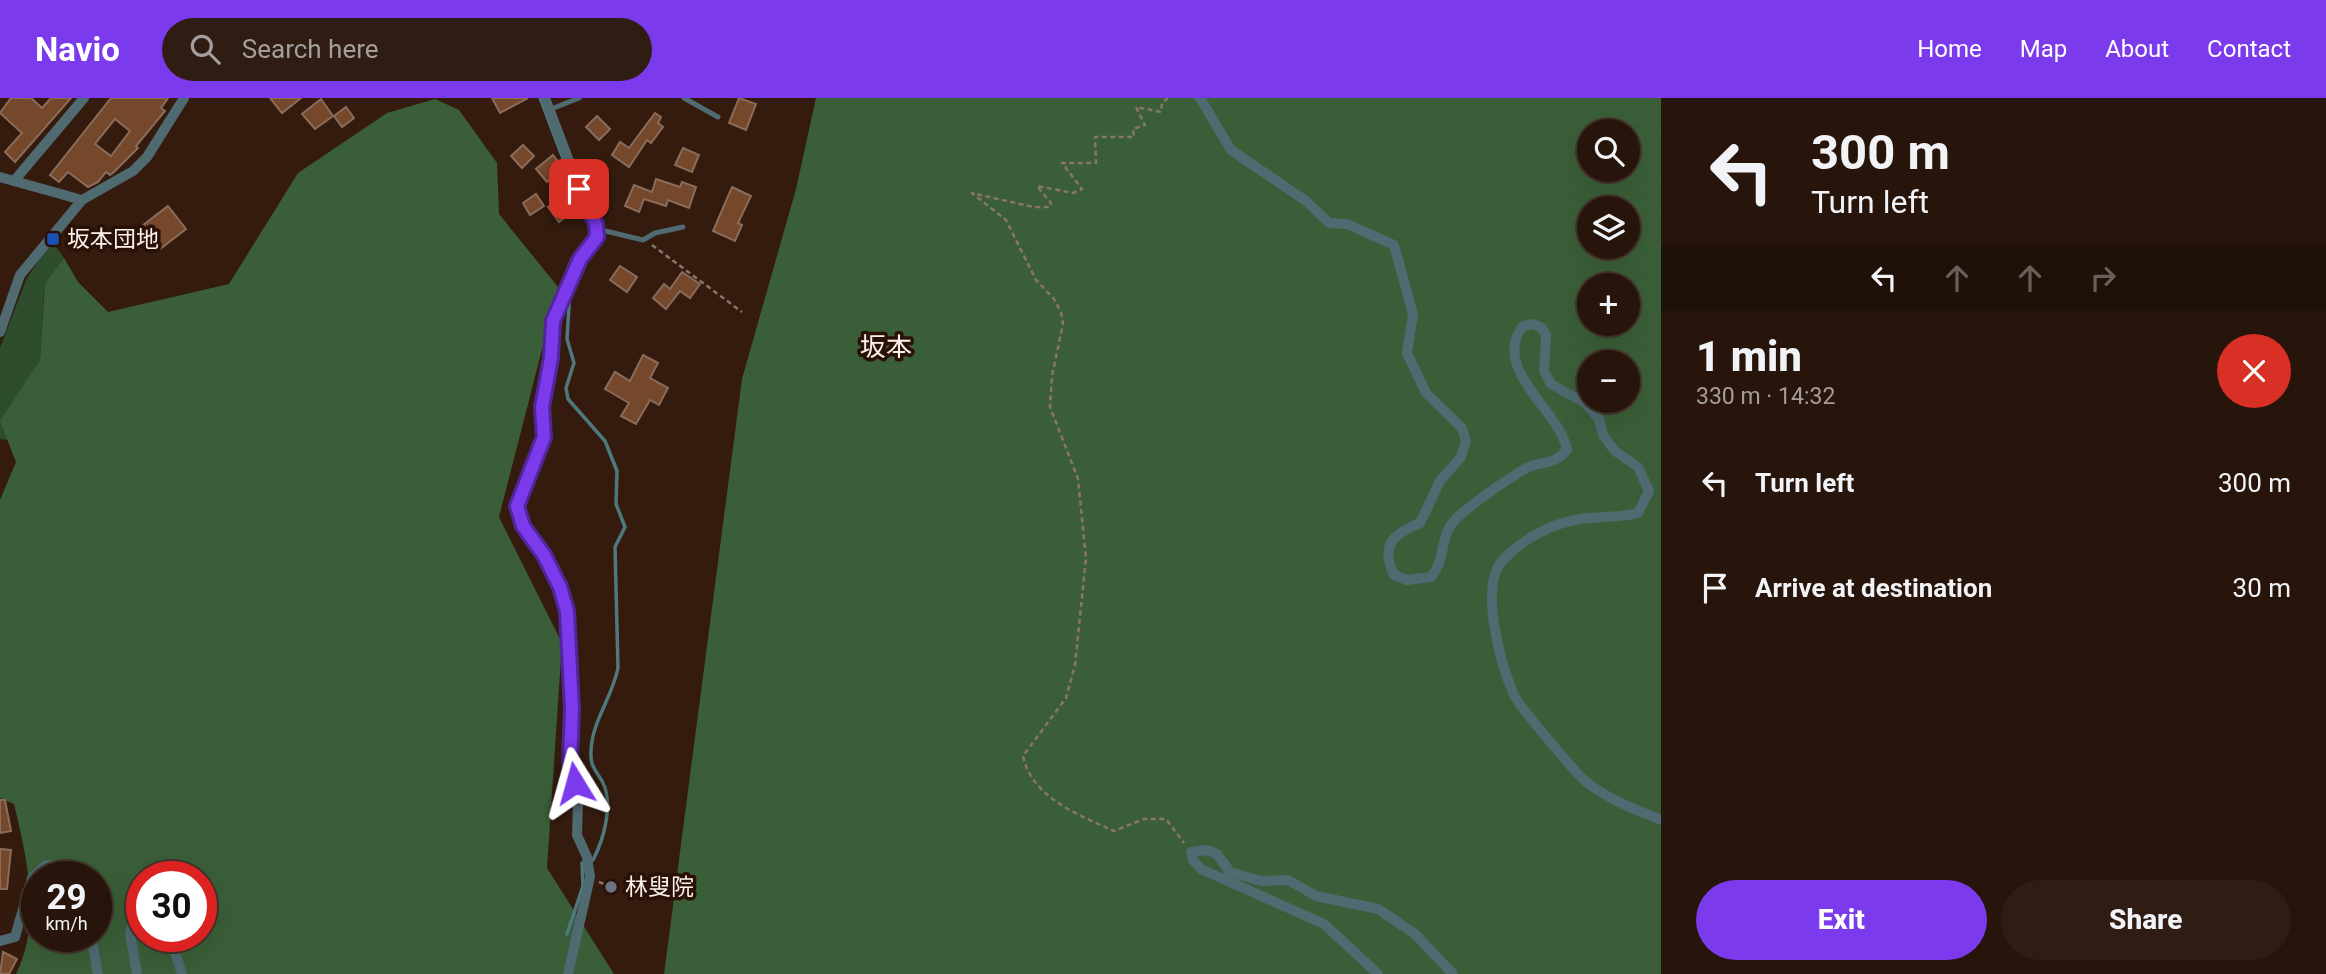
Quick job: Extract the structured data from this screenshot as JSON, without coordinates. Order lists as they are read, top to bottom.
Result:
{
  "districts": ["坂本"],
  "places": {
    "transit": ["坂本団地"],
    "other": ["林叟院"]
  },
  "page": {
    "header": "Navio",
    "search": "Search here",
    "nav": [
      "Home",
      "Map",
      "About",
      "Contact"
    ],
    "turn": ["300 m", "Turn left"],
    "map_buttons": ["+", "−"],
    "heading": ["1 min", "330 m · 14:32"],
    "list": [
      {
        "name": "Turn left",
        "value": "300 m"
      },
      {
        "name": "Arrive at destination",
        "value": "30 m"
      }
    ],
    "speed": "29 km/h",
    "limit": "30",
    "buttons": ["Exit", "Share"]
  }
}
